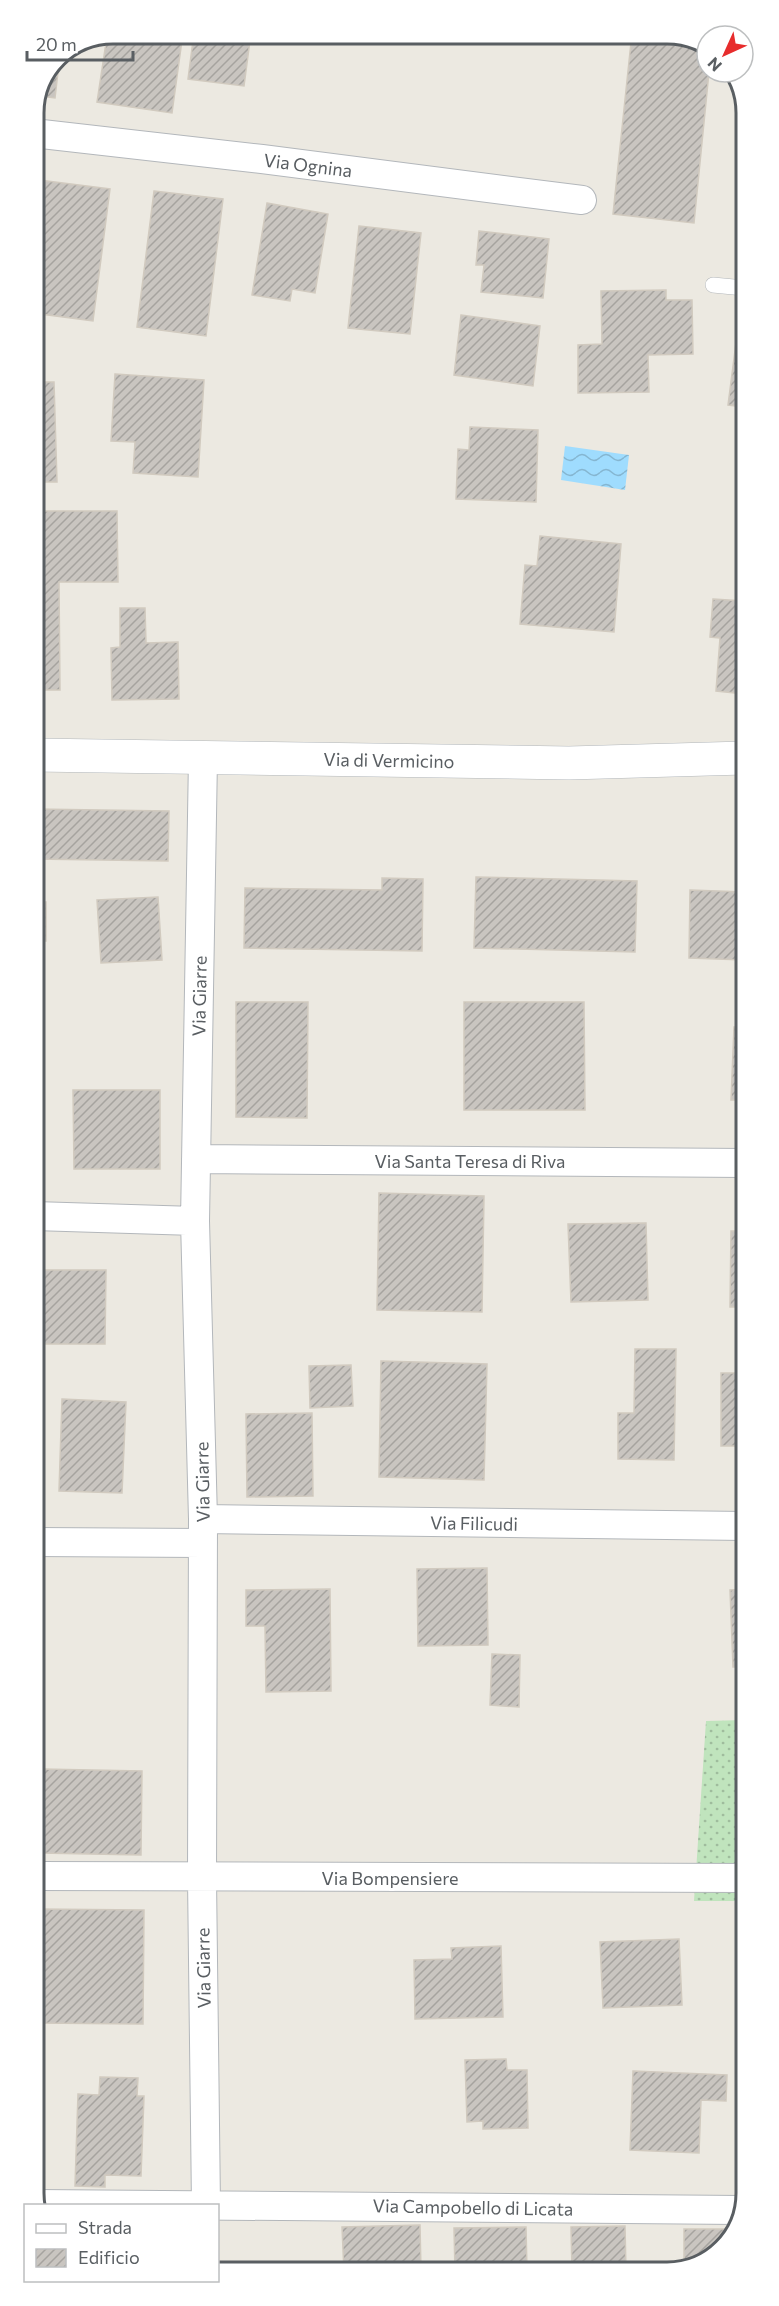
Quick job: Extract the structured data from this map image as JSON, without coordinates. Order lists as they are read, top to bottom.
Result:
{
  "streets": {
    "main road": ["Via di Vermicino"],
    "street": [
      "Via Ognina",
      "Via Giarre",
      "Via Santa Teresa di Riva",
      "Via Filicudi",
      "Via Bompensiere",
      "Via Campobello di Licata"
    ]
  },
  "crossings": [
    ["Via di Vermicino", "Via Giarre"],
    ["Via Giarre", "Via Santa Teresa di Riva"],
    ["Via Giarre", "Via Filicudi"],
    ["Via Giarre", "Via Bompensiere"]
  ],
  "legend": ["Strada", "Edificio"],
  "scale_bar": "20 m",
  "north": "bottom left"
}
